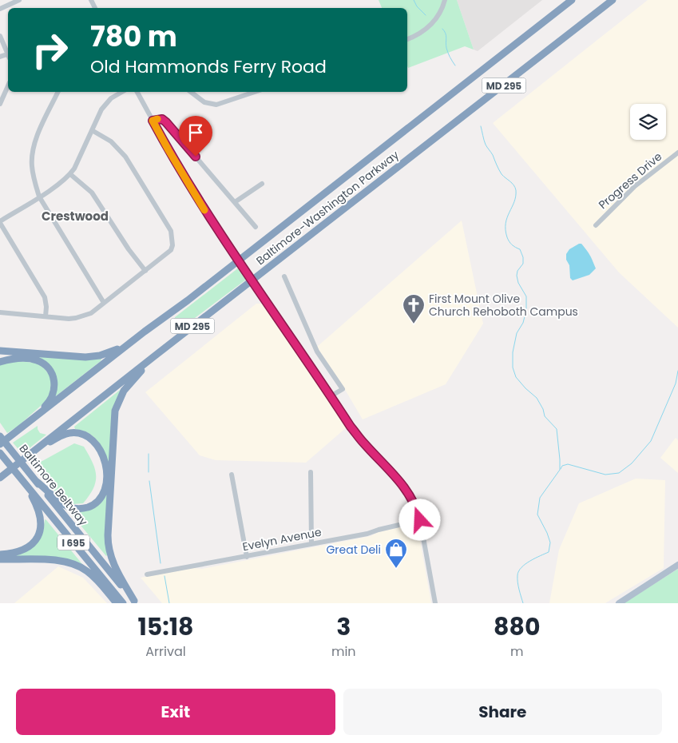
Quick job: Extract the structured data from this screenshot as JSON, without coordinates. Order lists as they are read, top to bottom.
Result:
{
  "streets": {
    "highway": [
      "MD 295",
      "Baltimore-Washington Parkway",
      "Baltimore Beltway",
      "I 695"
    ],
    "street": ["Progress Drive", "Evelyn Avenue"]
  },
  "crossings": [
    ["Baltimore-Washington Parkway", "Baltimore Beltway"]
  ],
  "districts": ["Crestwood"],
  "places": {
    "church": ["First Mount Olive Church Rehoboth Campus"],
    "shop": ["Great Deli"]
  },
  "page": {
    "turn": ["780 m", "Old Hammonds Ferry Road"],
    "eta": [
      "15:18",
      "Arrival",
      "3",
      "min",
      "880",
      "m"
    ],
    "buttons": ["Exit", "Share"]
  }
}
